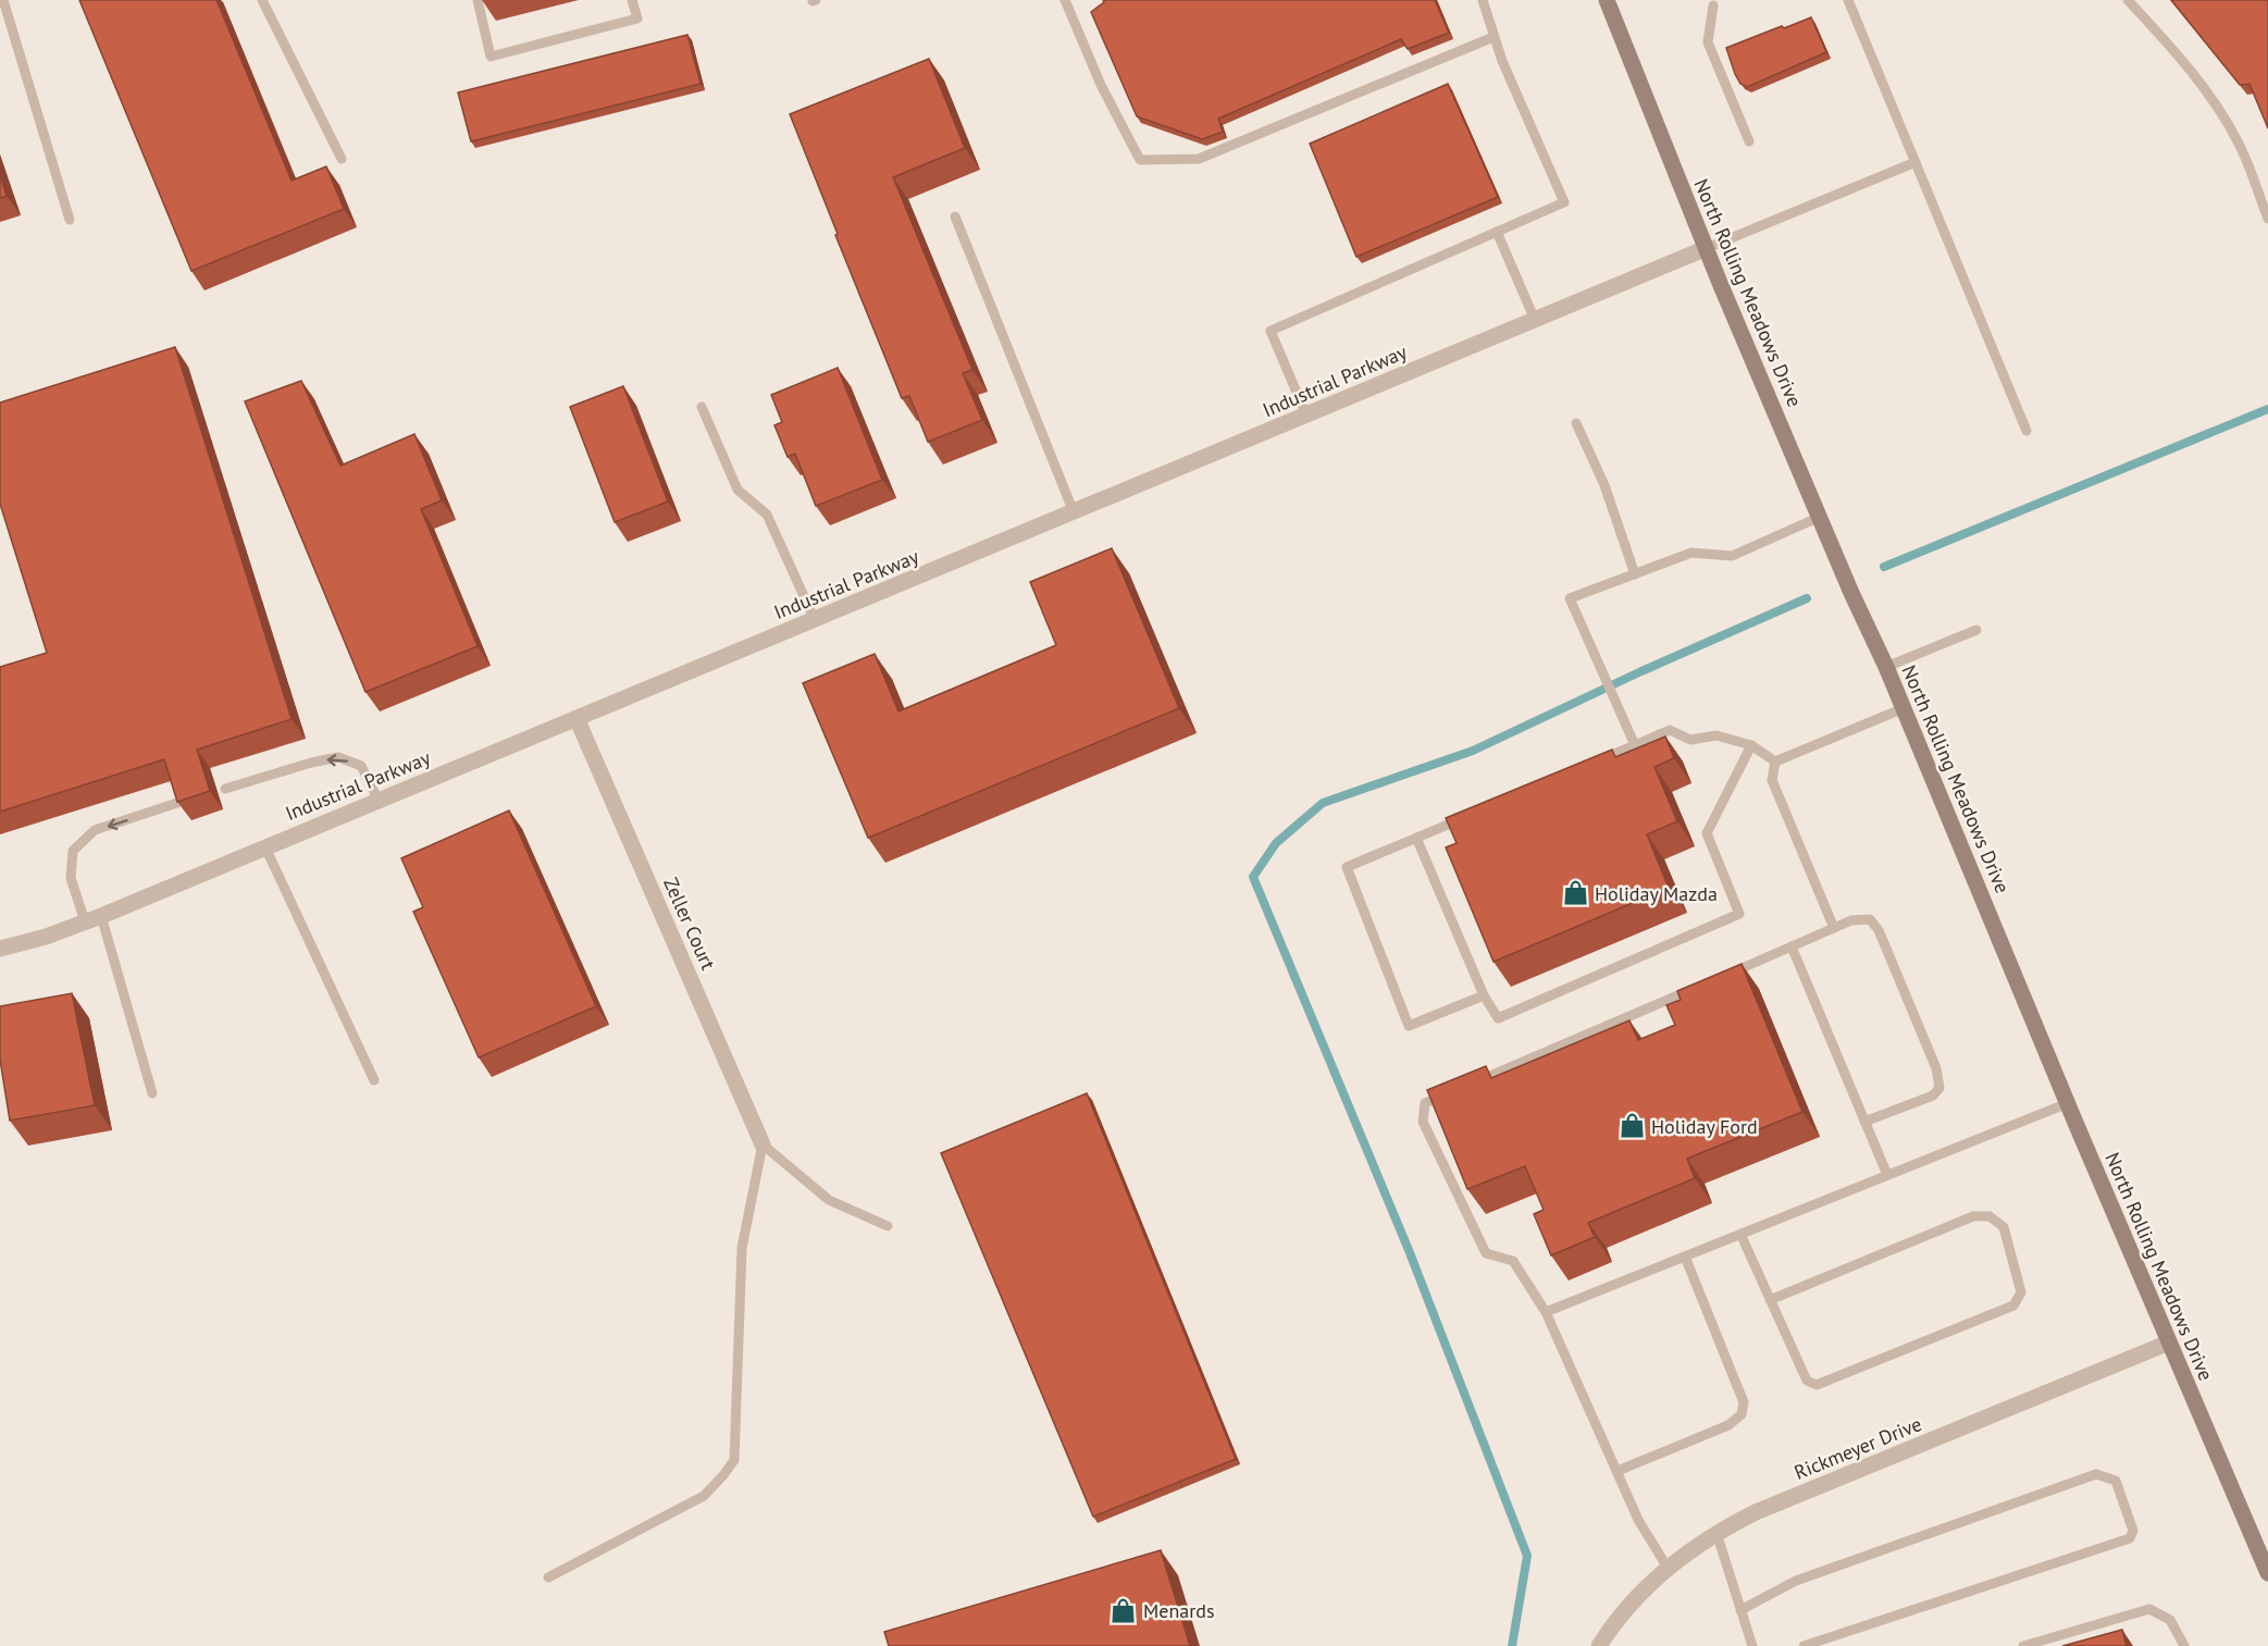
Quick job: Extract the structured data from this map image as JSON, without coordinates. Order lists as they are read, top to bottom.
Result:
{
  "streets": {
    "main road": ["North Rolling Meadows Drive"],
    "street": ["Industrial Parkway", "Zeller Court", "Rickmeyer Drive"]
  },
  "crossings": [
    ["North Rolling Meadows Drive", "Industrial Parkway"],
    ["North Rolling Meadows Drive", "Rickmeyer Drive"],
    ["Industrial Parkway", "Zeller Court"]
  ],
  "places": {
    "shop": ["Holiday Mazda", "Holiday Ford", "Menards"]
  }
}
